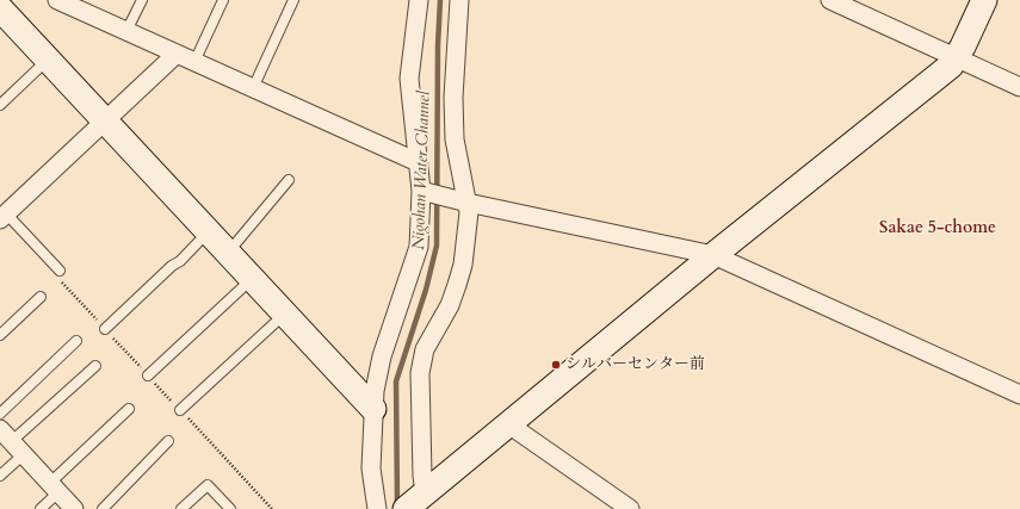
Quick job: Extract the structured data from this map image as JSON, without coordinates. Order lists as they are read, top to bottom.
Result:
{
  "districts": ["Sakae 5-chome"],
  "water": ["Nigohan Water Channel"],
  "places": ["シルバーセンター前"]
}
